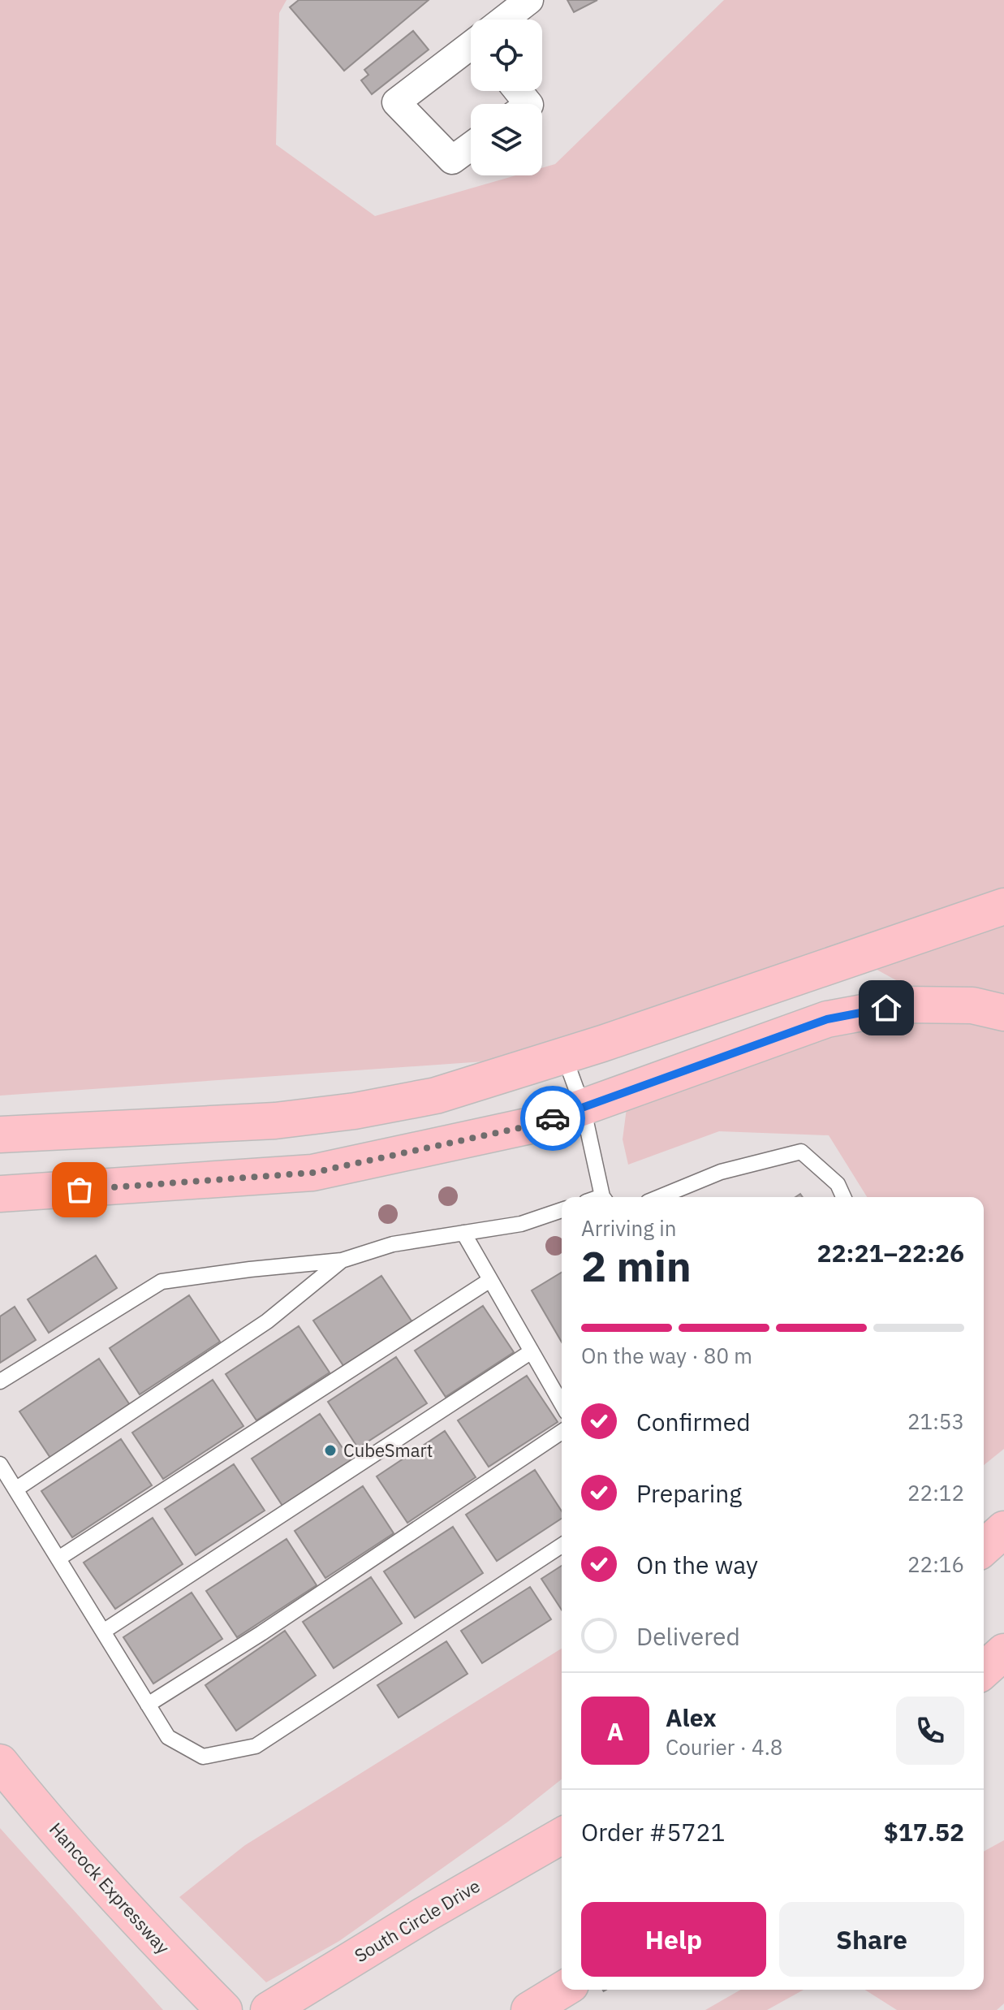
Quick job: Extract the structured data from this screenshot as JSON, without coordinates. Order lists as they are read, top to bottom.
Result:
{
  "streets": {
    "main road": ["Hancock Expressway", "South Circle Drive"]
  },
  "places": ["CubeSmart"],
  "page": {
    "heading": ["2 min", "Arriving in", "22:21–22:26"],
    "panel": [
      "Alex",
      "Courier · 4.8",
      "Order #5721",
      "$17.52"
    ],
    "bar": "On the way · 80 m",
    "list": [
      ["Confirmed", "21:53"],
      ["Preparing", "22:12"],
      ["On the way", "22:16"],
      "Delivered"
    ],
    "round": "A",
    "buttons": ["Help", "Share"]
  }
}
